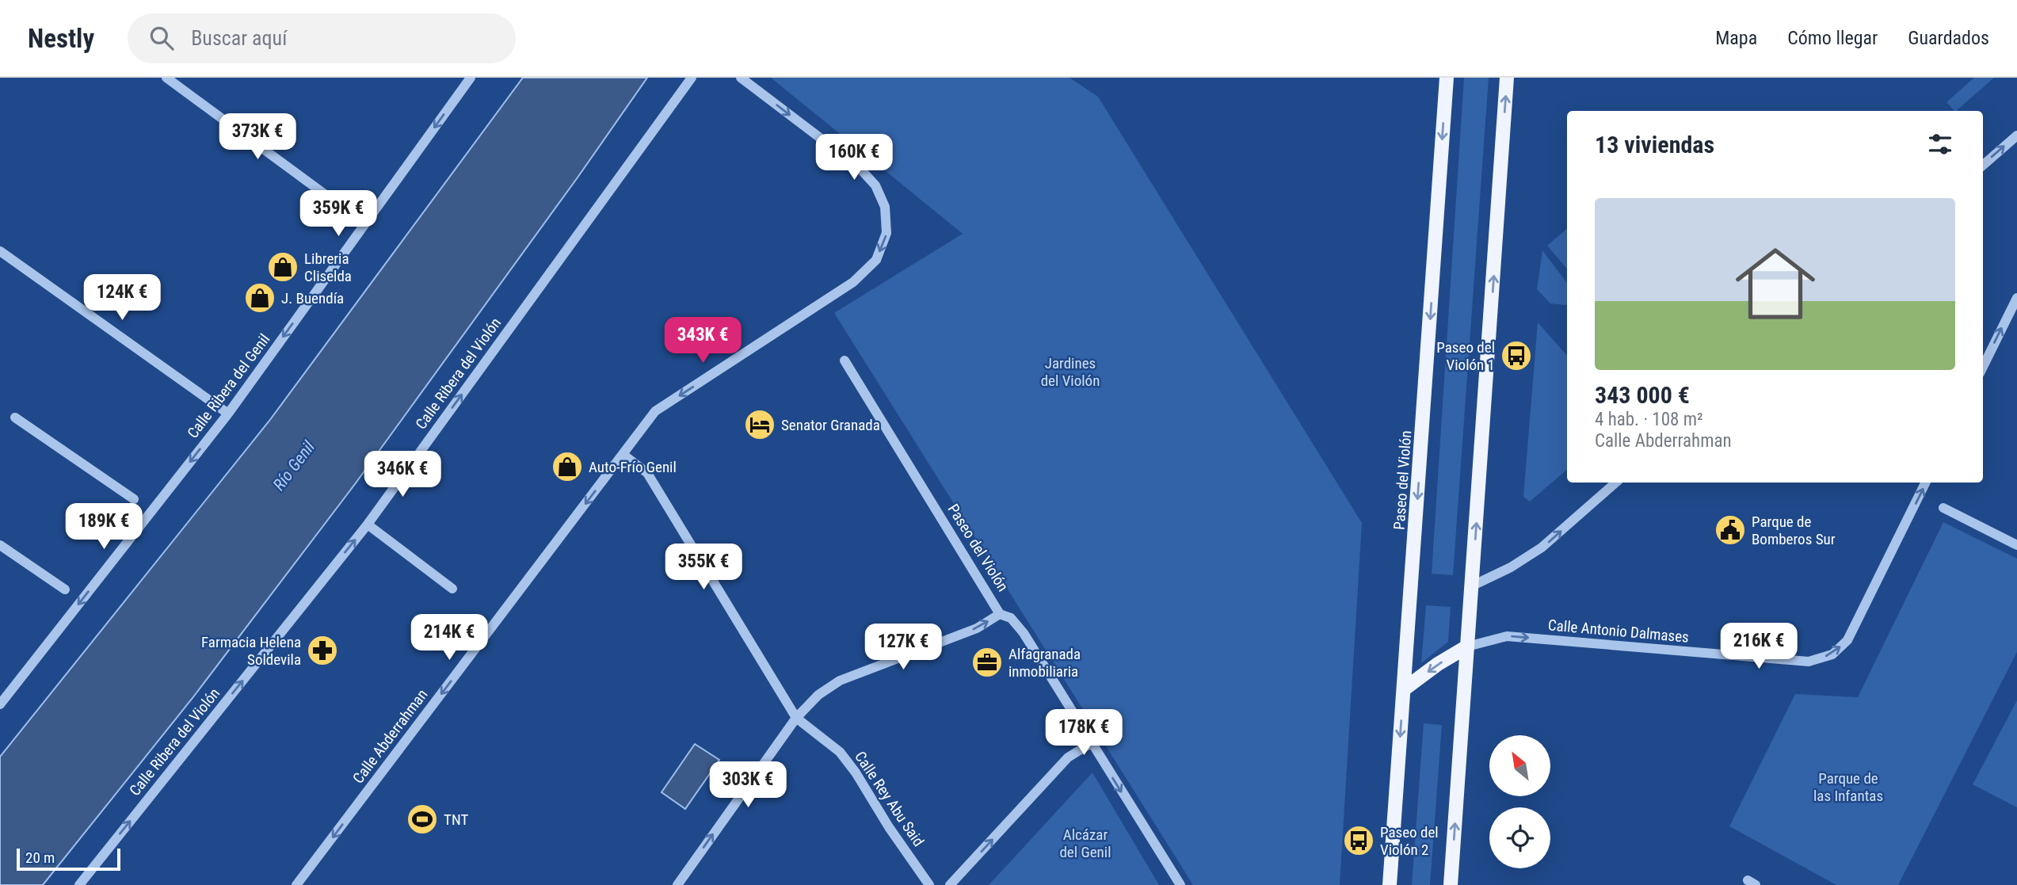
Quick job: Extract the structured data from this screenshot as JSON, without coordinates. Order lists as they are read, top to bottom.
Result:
{
  "streets": {
    "main road": ["Paseo del Violón"],
    "street": [
      "Calle Ribera del Violón",
      "Calle Ribera del Genil",
      "Calle Antonio Dalmases",
      "Calle Abderrahman",
      "Calle Rey Abu Said"
    ]
  },
  "one_way": [
    "Calle Ribera del Violón",
    "Calle Ribera del Genil",
    "Calle Antonio Dalmases",
    "Calle Abderrahman"
  ],
  "water": ["Río Genil"],
  "parks": ["Jardines del Violón", "Parque de las Infantas", "Alcázar del Genil"],
  "places": {
    "shop": ["Libreria Cliselda", "J. Buendía", "Auto-Frío Genil"],
    "bus stop": ["Paseo del Violón 1", "Paseo del Violón 2"],
    "hotel": ["Senator Granada"],
    "public building": ["Parque de Bomberos Sur"],
    "pharmacy": ["Farmacia Helena Soldevila"],
    "office": ["Alfagranada inmobiliaria"],
    "sports": ["TNT"]
  },
  "scale_bar": "20 m",
  "north": "top left",
  "page": {
    "header": "Nestly",
    "search": "Buscar aquí",
    "nav": ["Mapa", "Cómo llegar", "Guardados"],
    "heading": "13 viviendas",
    "price": [
      "373K €",
      "160K €",
      "359K €",
      "124K €",
      "343K €",
      "346K €",
      "189K €",
      "355K €",
      "214K €",
      "216K €",
      "127K €",
      "178K €",
      "303K €"
    ],
    "list": [
      {
        "name": "343 000 €",
        "note": "4 hab. · 108 m² · Calle Abderrahman"
      }
    ],
    "scale": "20 m"
  }
}
